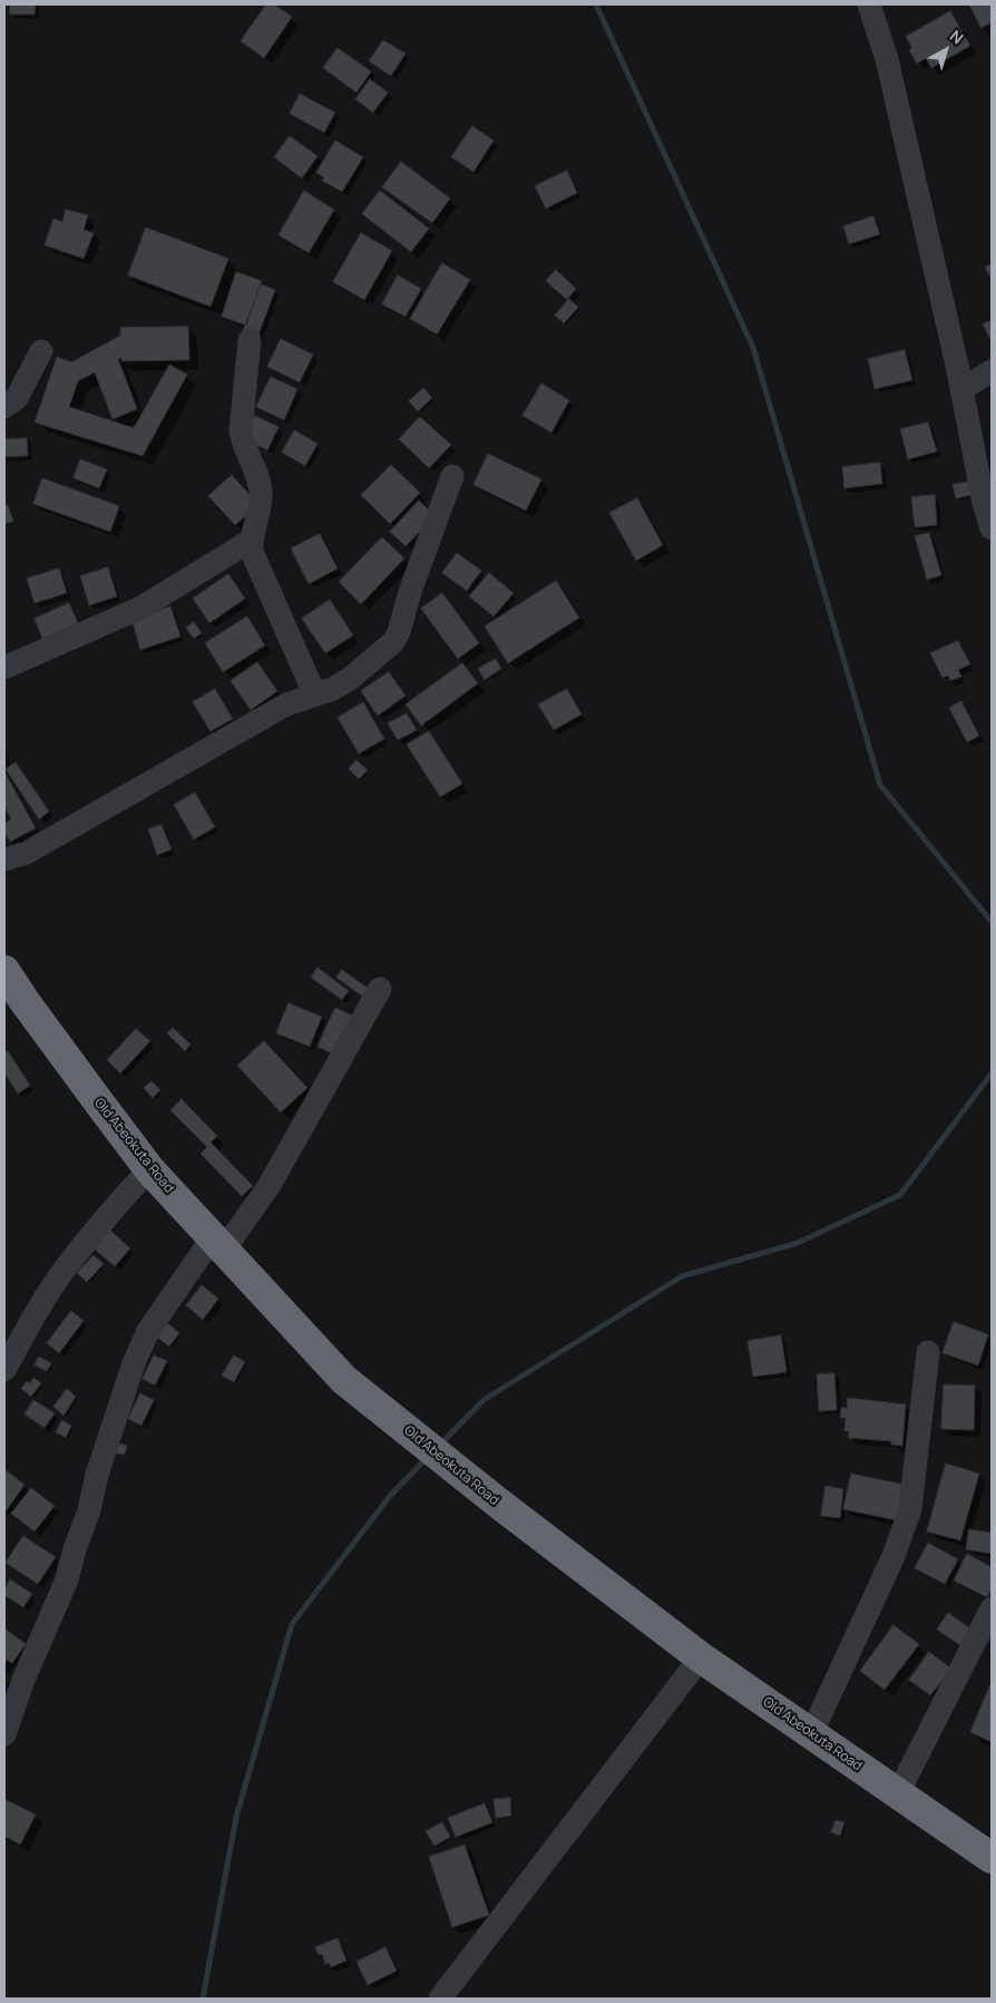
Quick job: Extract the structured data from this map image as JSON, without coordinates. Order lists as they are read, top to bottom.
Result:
{
  "streets": {
    "highway": ["Old Abeokuta Road"]
  },
  "north": "top right"
}
